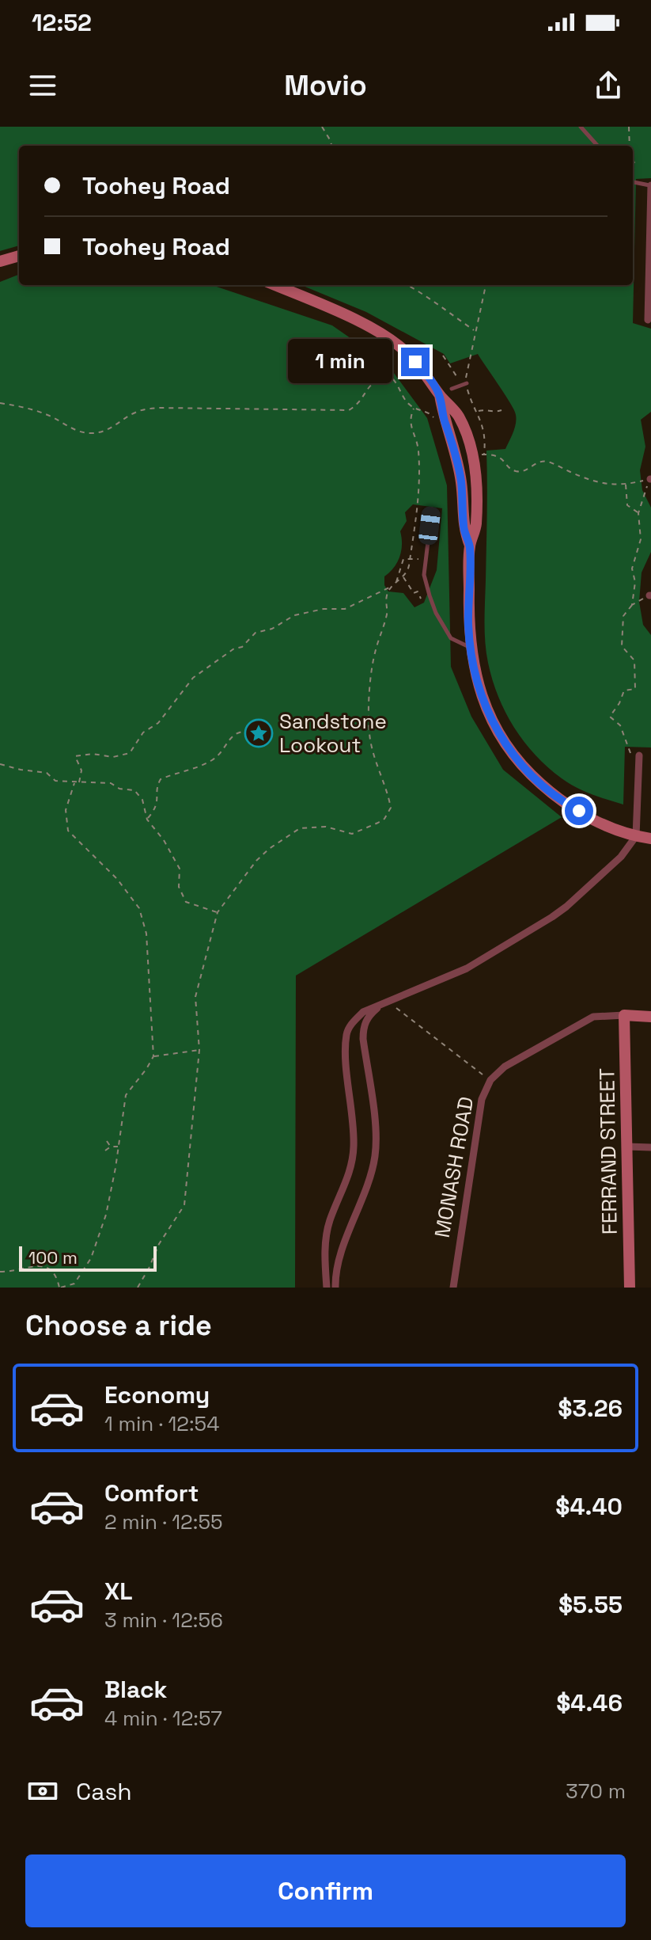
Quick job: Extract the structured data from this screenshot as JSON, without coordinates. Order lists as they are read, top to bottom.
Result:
{
  "streets": {
    "main road": ["FERRAND STREET", "MONASH ROAD"]
  },
  "crossings": [
    ["FERRAND STREET", "MONASH ROAD"]
  ],
  "places": {
    "place": ["Sandstone Lookout"]
  },
  "scale_bar": "100 m",
  "page": {
    "status": "12:52",
    "header": "Movio",
    "banner": ["Toohey Road", "Toohey Road"],
    "bubble": "1 min",
    "scale": "100 m",
    "heading": "Choose a ride",
    "list": [
      {
        "name": "Economy",
        "note": "1 min · 12:54",
        "value": "$3.26"
      },
      {
        "name": "Comfort",
        "note": "2 min · 12:55",
        "value": "$4.40"
      },
      {
        "name": "XL",
        "note": "3 min · 12:56",
        "value": "$5.55"
      },
      {
        "name": "Black",
        "note": "4 min · 12:57",
        "value": "$4.46"
      }
    ],
    "pay": ["Cash", "370 m"],
    "buttons": "Confirm"
  }
}
